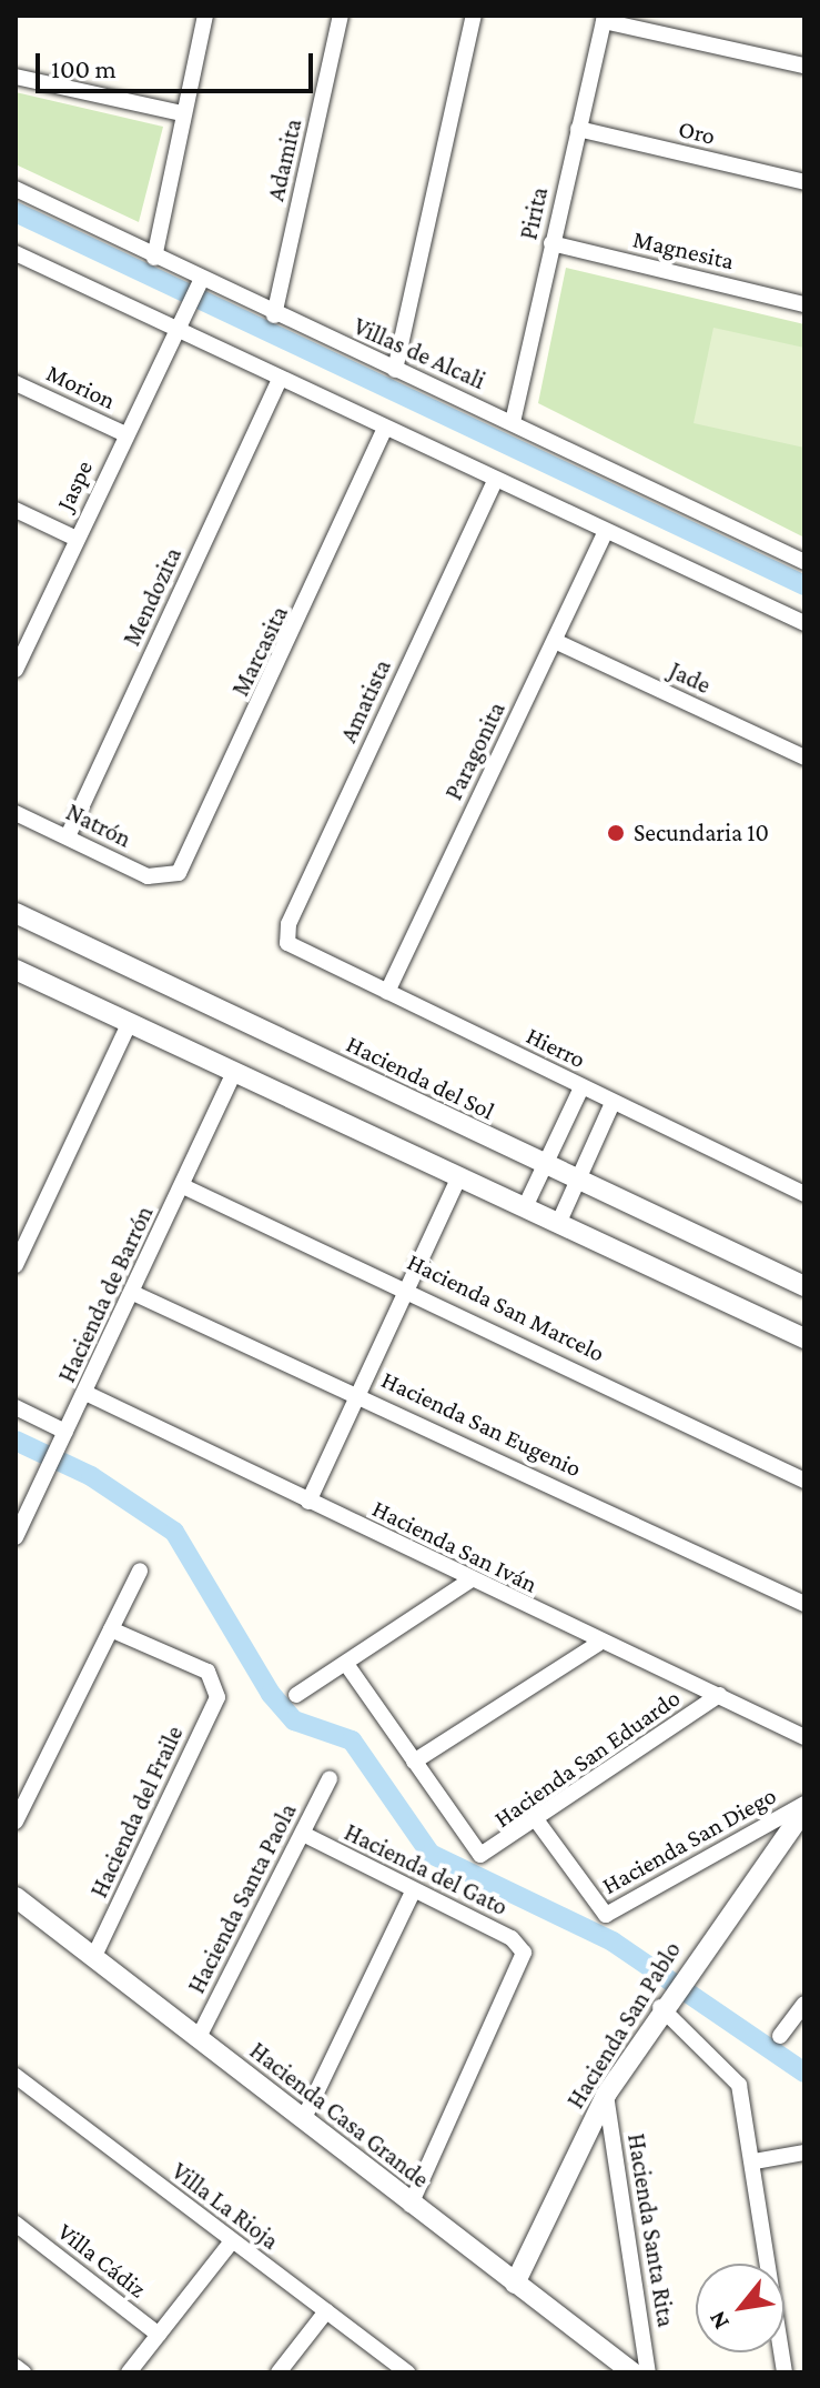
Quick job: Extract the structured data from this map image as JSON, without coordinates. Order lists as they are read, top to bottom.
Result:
{
  "streets": {
    "street": [
      "Oro",
      "Adamita",
      "Pirita",
      "Magnesita",
      "Villas de Alcali",
      "Morion",
      "Jaspe",
      "Mendozita",
      "Marcasita",
      "Jade",
      "Amatista",
      "Paragonita",
      "Natrón",
      "Hierro",
      "Hacienda del Sol",
      "Hacienda de Barrón",
      "Hacienda San Marcelo",
      "Hacienda San Eugenio",
      "Hacienda San Iván",
      "Hacienda San Eduardo",
      "Hacienda del Fraile",
      "Hacienda San Diego",
      "Hacienda del Gato",
      "Hacienda Santa Paola",
      "Hacienda San Pablo",
      "Hacienda Casa Grande",
      "Villa La Rioja",
      "Hacienda Santa Rita",
      "Villa Cádiz"
    ]
  },
  "crossings": [
    ["Oro", "Pirita"],
    ["Adamita", "Villas de Alcali"],
    ["Pirita", "Magnesita"],
    ["Pirita", "Villas de Alcali"],
    ["Villas de Alcali", "Jaspe"],
    ["Morion", "Jaspe"],
    ["Mendozita", "Natrón"],
    ["Marcasita", "Natrón"],
    ["Jade", "Paragonita"],
    ["Amatista", "Hierro"],
    ["Paragonita", "Hierro"],
    ["Hacienda de Barrón", "Hacienda San Marcelo"],
    ["Hacienda de Barrón", "Hacienda San Eugenio"],
    ["Hacienda de Barrón", "Hacienda San Iván"],
    ["Hacienda San Iván", "Hacienda San Eduardo"],
    ["Hacienda San Eduardo", "Hacienda San Diego"],
    ["Hacienda del Fraile", "Hacienda Casa Grande"],
    ["Hacienda San Diego", "Hacienda San Pablo"],
    ["Hacienda del Gato", "Hacienda Santa Paola"],
    ["Hacienda del Gato", "Hacienda Casa Grande"],
    ["Hacienda Santa Paola", "Hacienda Casa Grande"],
    ["Hacienda San Pablo", "Hacienda Casa Grande"],
    ["Hacienda San Pablo", "Hacienda Santa Rita"]
  ],
  "places": ["Secundaria 10"],
  "scale_bar": "100 m",
  "north": "bottom left"
}
